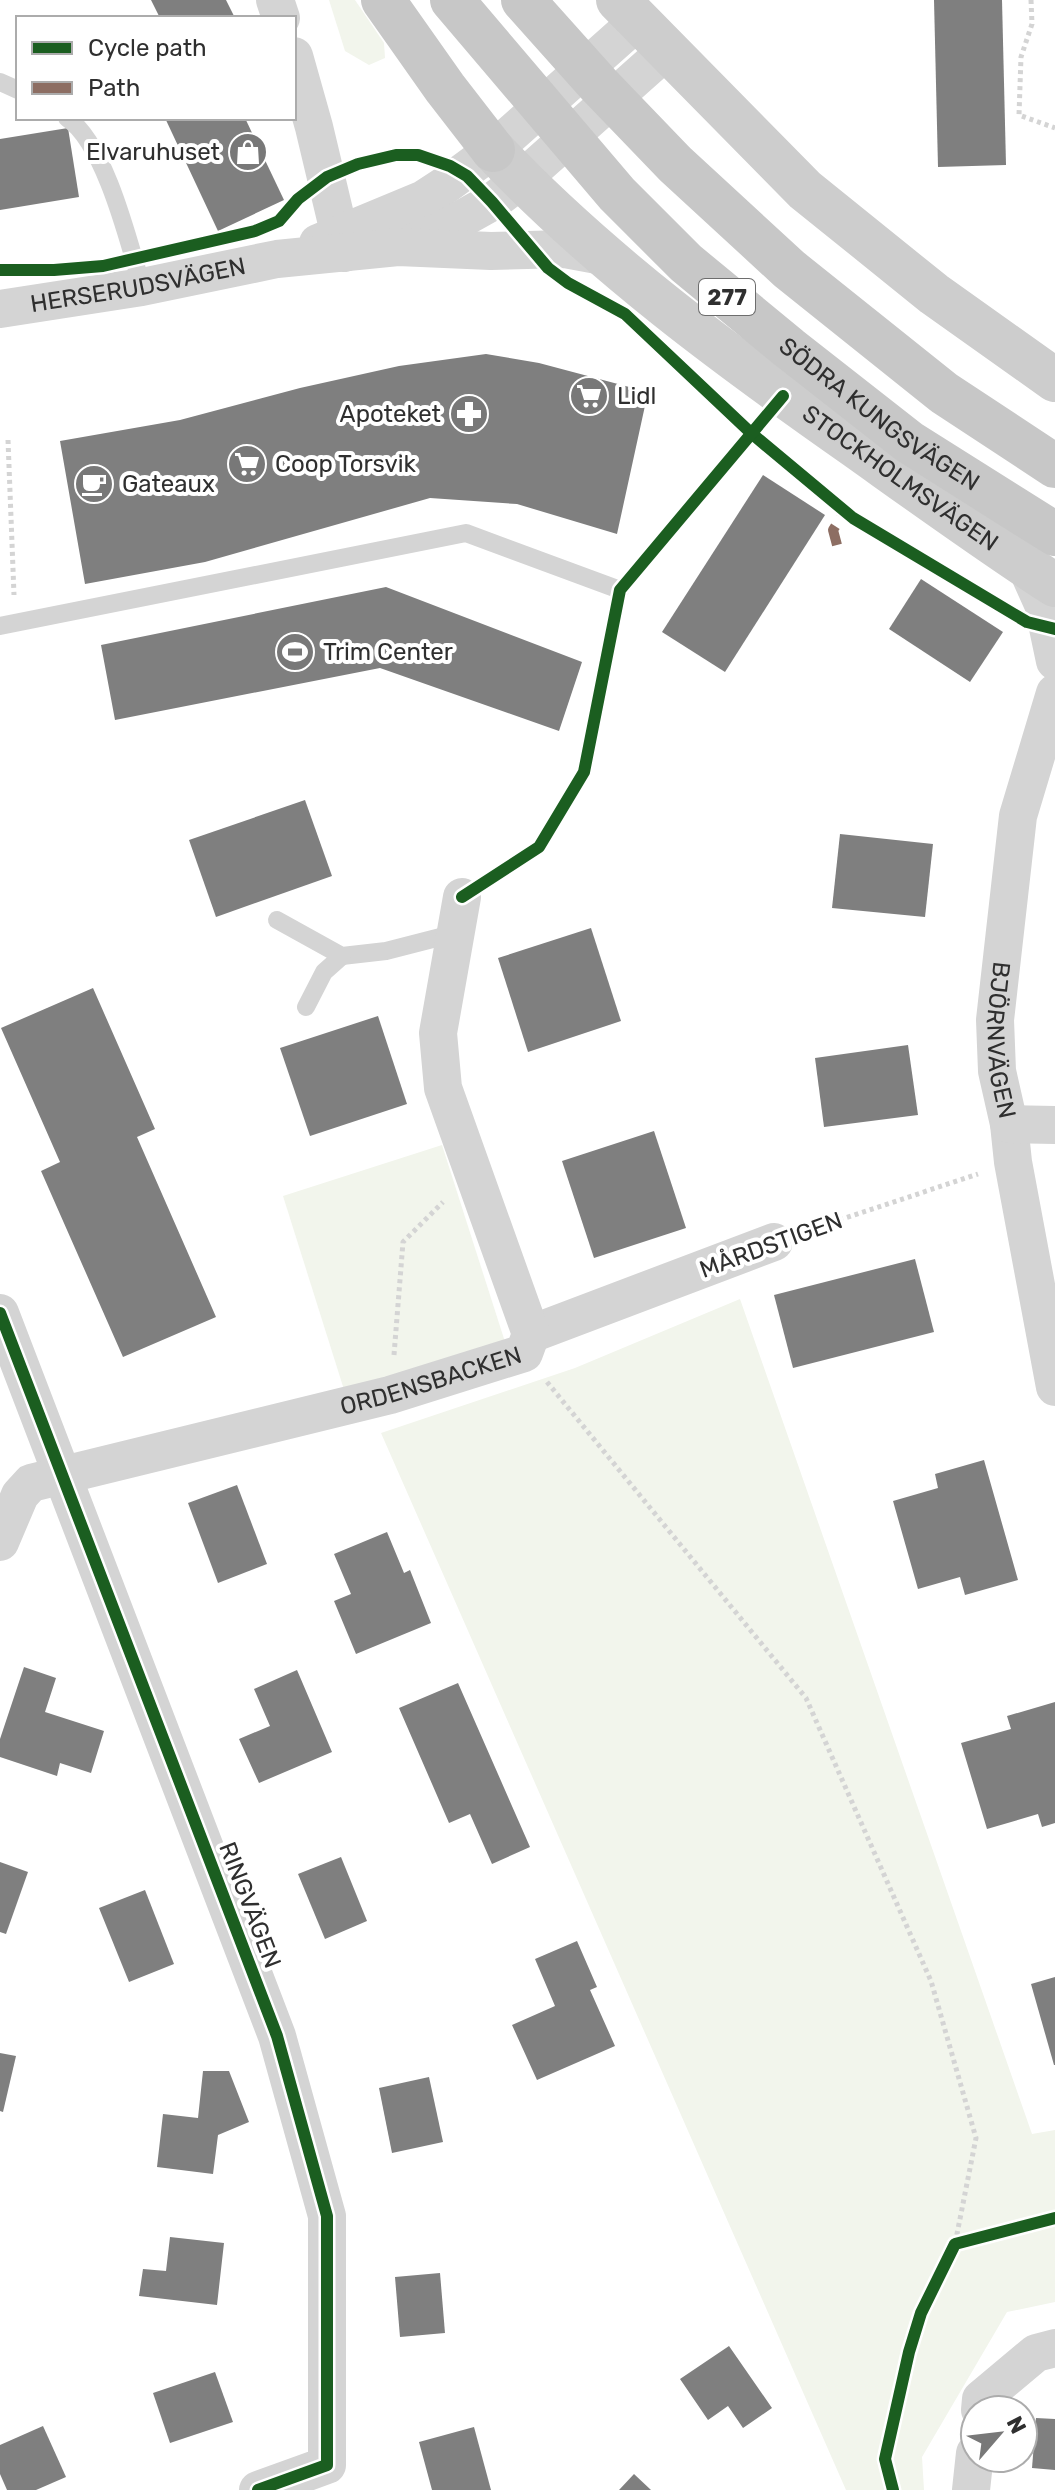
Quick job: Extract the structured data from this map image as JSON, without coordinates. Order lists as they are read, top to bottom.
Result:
{
  "streets": {
    "main road": ["277", "SÖDRA KUNGSVÄGEN"],
    "street": [
      "HERSERUDSVÄGEN",
      "STOCKHOLMSVÄGEN",
      "BJÖRNVÄGEN",
      "MÅRDSTIGEN",
      "ORDENSBACKEN",
      "RINGVÄGEN"
    ]
  },
  "crossings": [
    ["HERSERUDSVÄGEN", "STOCKHOLMSVÄGEN"],
    ["BJÖRNVÄGEN", "MÅRDSTIGEN"],
    ["MÅRDSTIGEN", "ORDENSBACKEN"],
    ["ORDENSBACKEN", "RINGVÄGEN"]
  ],
  "places": {
    "shop": ["Elvaruhuset"],
    "supermarket": ["Lidl", "Coop Torsvik"],
    "pharmacy": ["Apoteket"],
    "cafe": ["Gateaux"],
    "sports": ["Trim Center"]
  },
  "legend": ["Cycle path", "Path"],
  "north": "top right"
}
